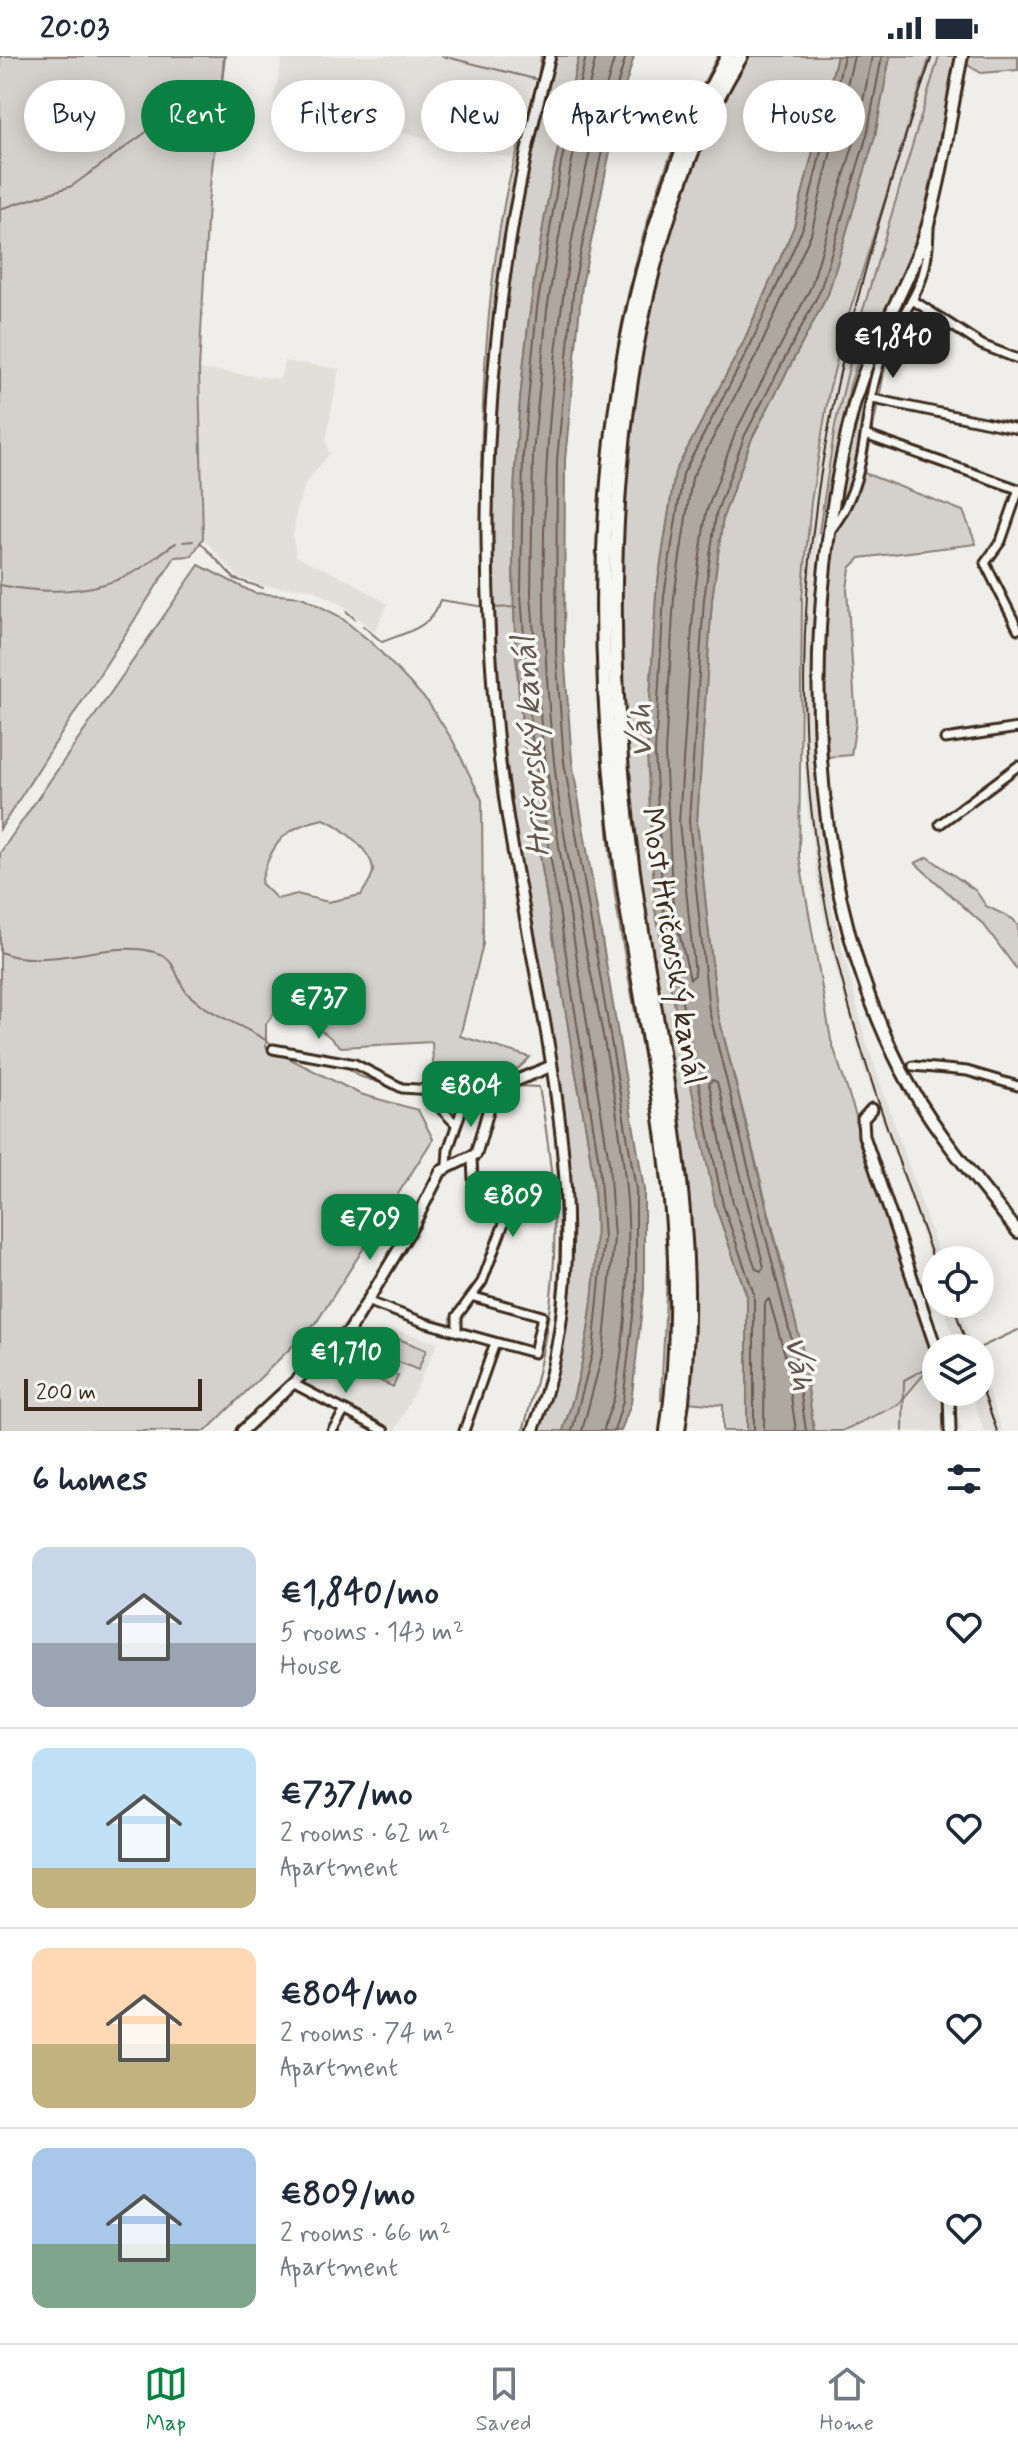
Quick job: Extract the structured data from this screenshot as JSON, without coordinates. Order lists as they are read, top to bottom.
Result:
{
  "streets": {
    "highway": ["Most Hričovský kanál"]
  },
  "water": ["Váh", "Hričovský kanál"],
  "scale_bar": "200 m",
  "page": {
    "status": "20:03",
    "chip": [
      "Buy",
      "Rent",
      "Filters",
      "New",
      "Apartment",
      "House"
    ],
    "price": [
      "€1,840",
      "€737",
      "€804",
      "€809",
      "€709",
      "€1,710"
    ],
    "scale": "200 m",
    "heading": "6 homes",
    "list": [
      {
        "name": "€1,840/mo",
        "note": "5 rooms · 143 m² · House"
      },
      {
        "name": "€737/mo",
        "note": "2 rooms · 62 m² · Apartment"
      },
      {
        "name": "€804/mo",
        "note": "2 rooms · 74 m² · Apartment"
      },
      {
        "name": "€809/mo",
        "note": "2 rooms · 66 m² · Apartment"
      }
    ],
    "tabs": ["Map", "Saved", "Home"]
  }
}
